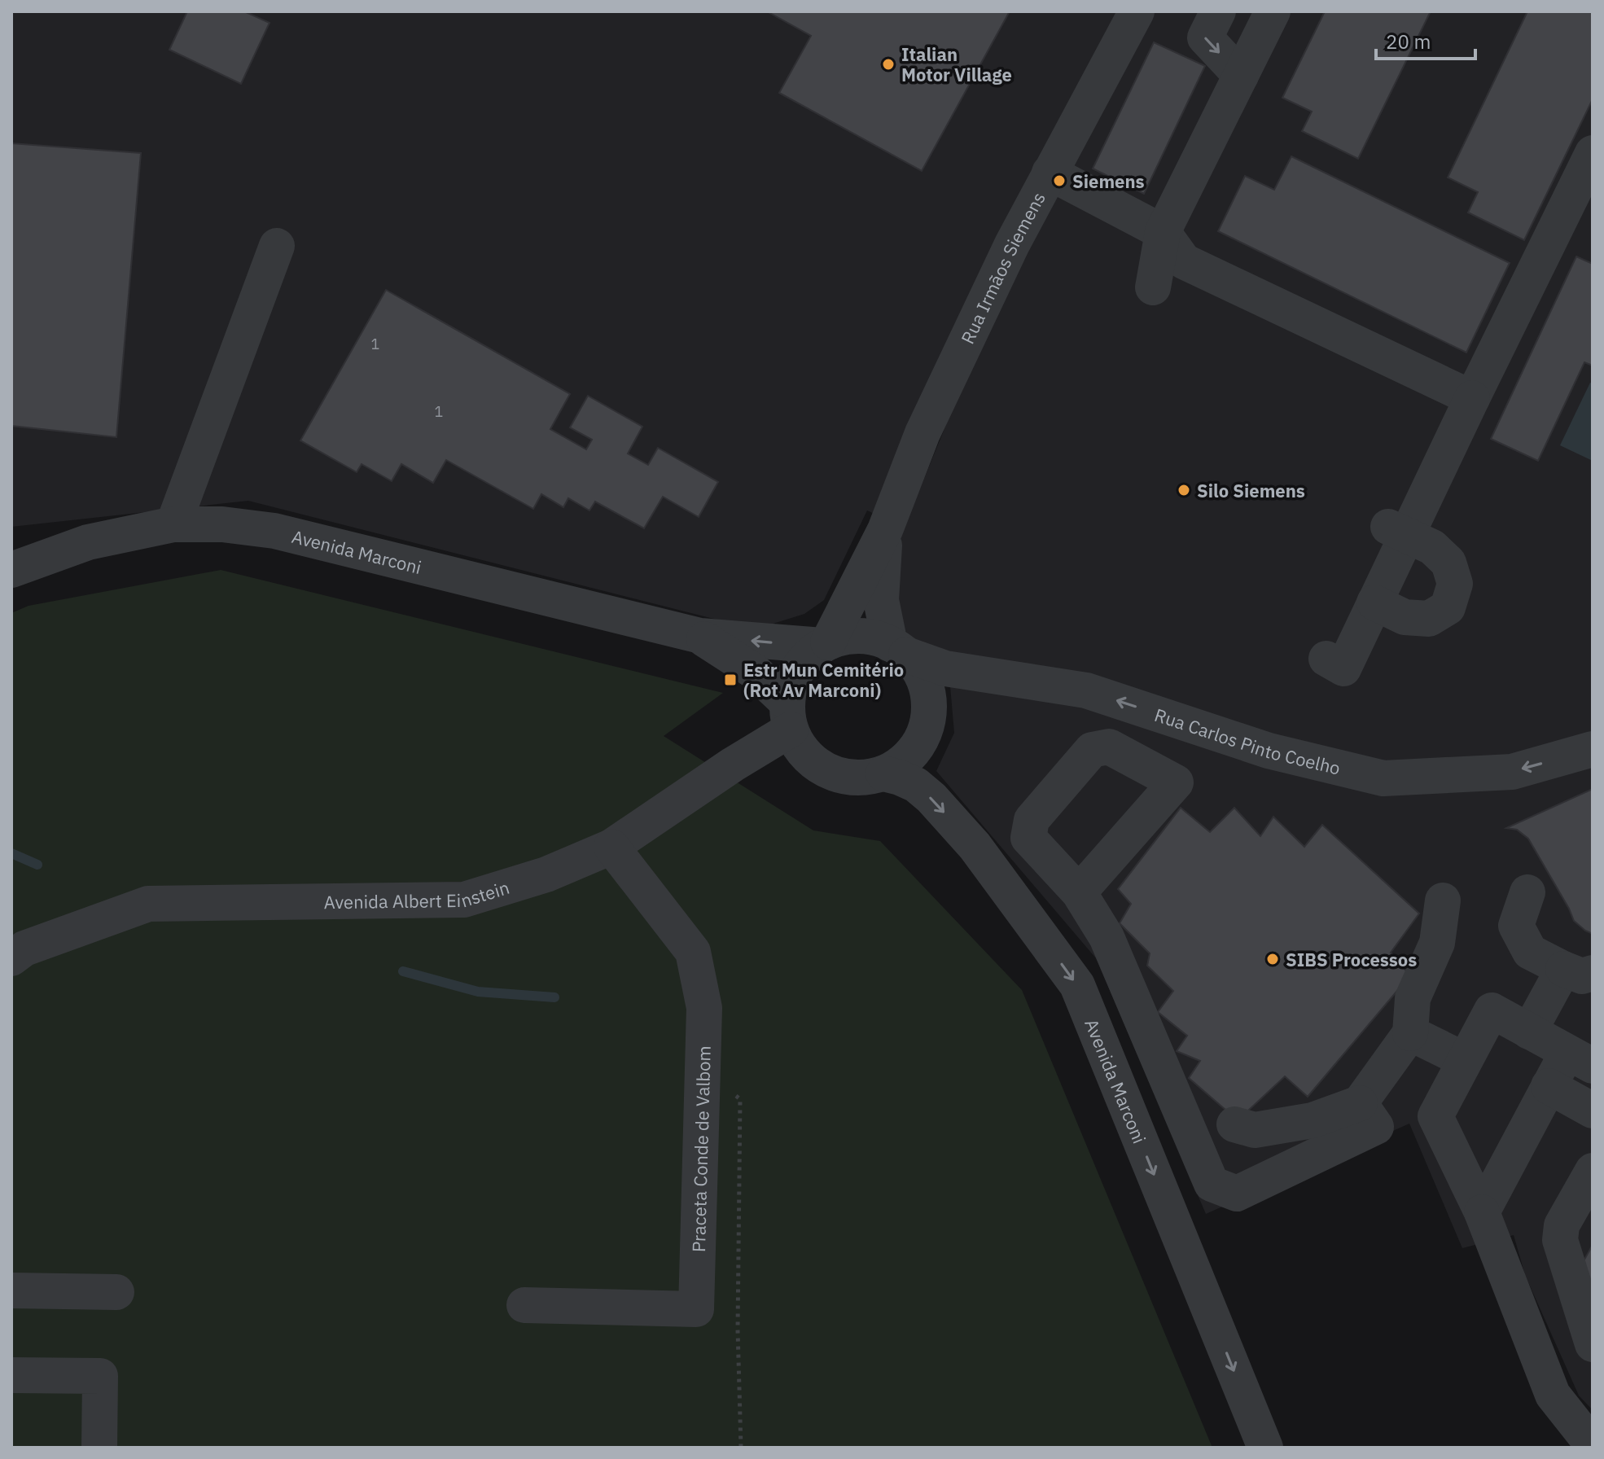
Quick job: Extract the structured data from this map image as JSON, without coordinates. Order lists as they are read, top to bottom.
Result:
{
  "streets": {
    "street": [
      "Rua Irmãos Siemens",
      "Avenida Marconi",
      "Rua Carlos Pinto Coelho",
      "Avenida Albert Einstein",
      "Praceta Conde de Valbom"
    ]
  },
  "crossings": [
    ["Rua Irmãos Siemens", "Avenida Marconi"],
    ["Rua Irmãos Siemens", "Rua Carlos Pinto Coelho"],
    ["Rua Irmãos Siemens", "Avenida Albert Einstein"],
    ["Avenida Marconi", "Rua Carlos Pinto Coelho"],
    ["Avenida Marconi", "Avenida Albert Einstein"],
    ["Rua Carlos Pinto Coelho", "Avenida Albert Einstein"],
    ["Avenida Albert Einstein", "Praceta Conde de Valbom"]
  ],
  "one_way": ["Rua Carlos Pinto Coelho"],
  "places": {
    "other": [
      "Italian Motor Village",
      "Siemens",
      "Silo Siemens",
      "SIBS Processos"
    ],
    "transit": ["Estr Mun Cemitério (Rot Av Marconi)"]
  },
  "house_numbers": ["1", "1"],
  "scale_bar": "20 m"
}
